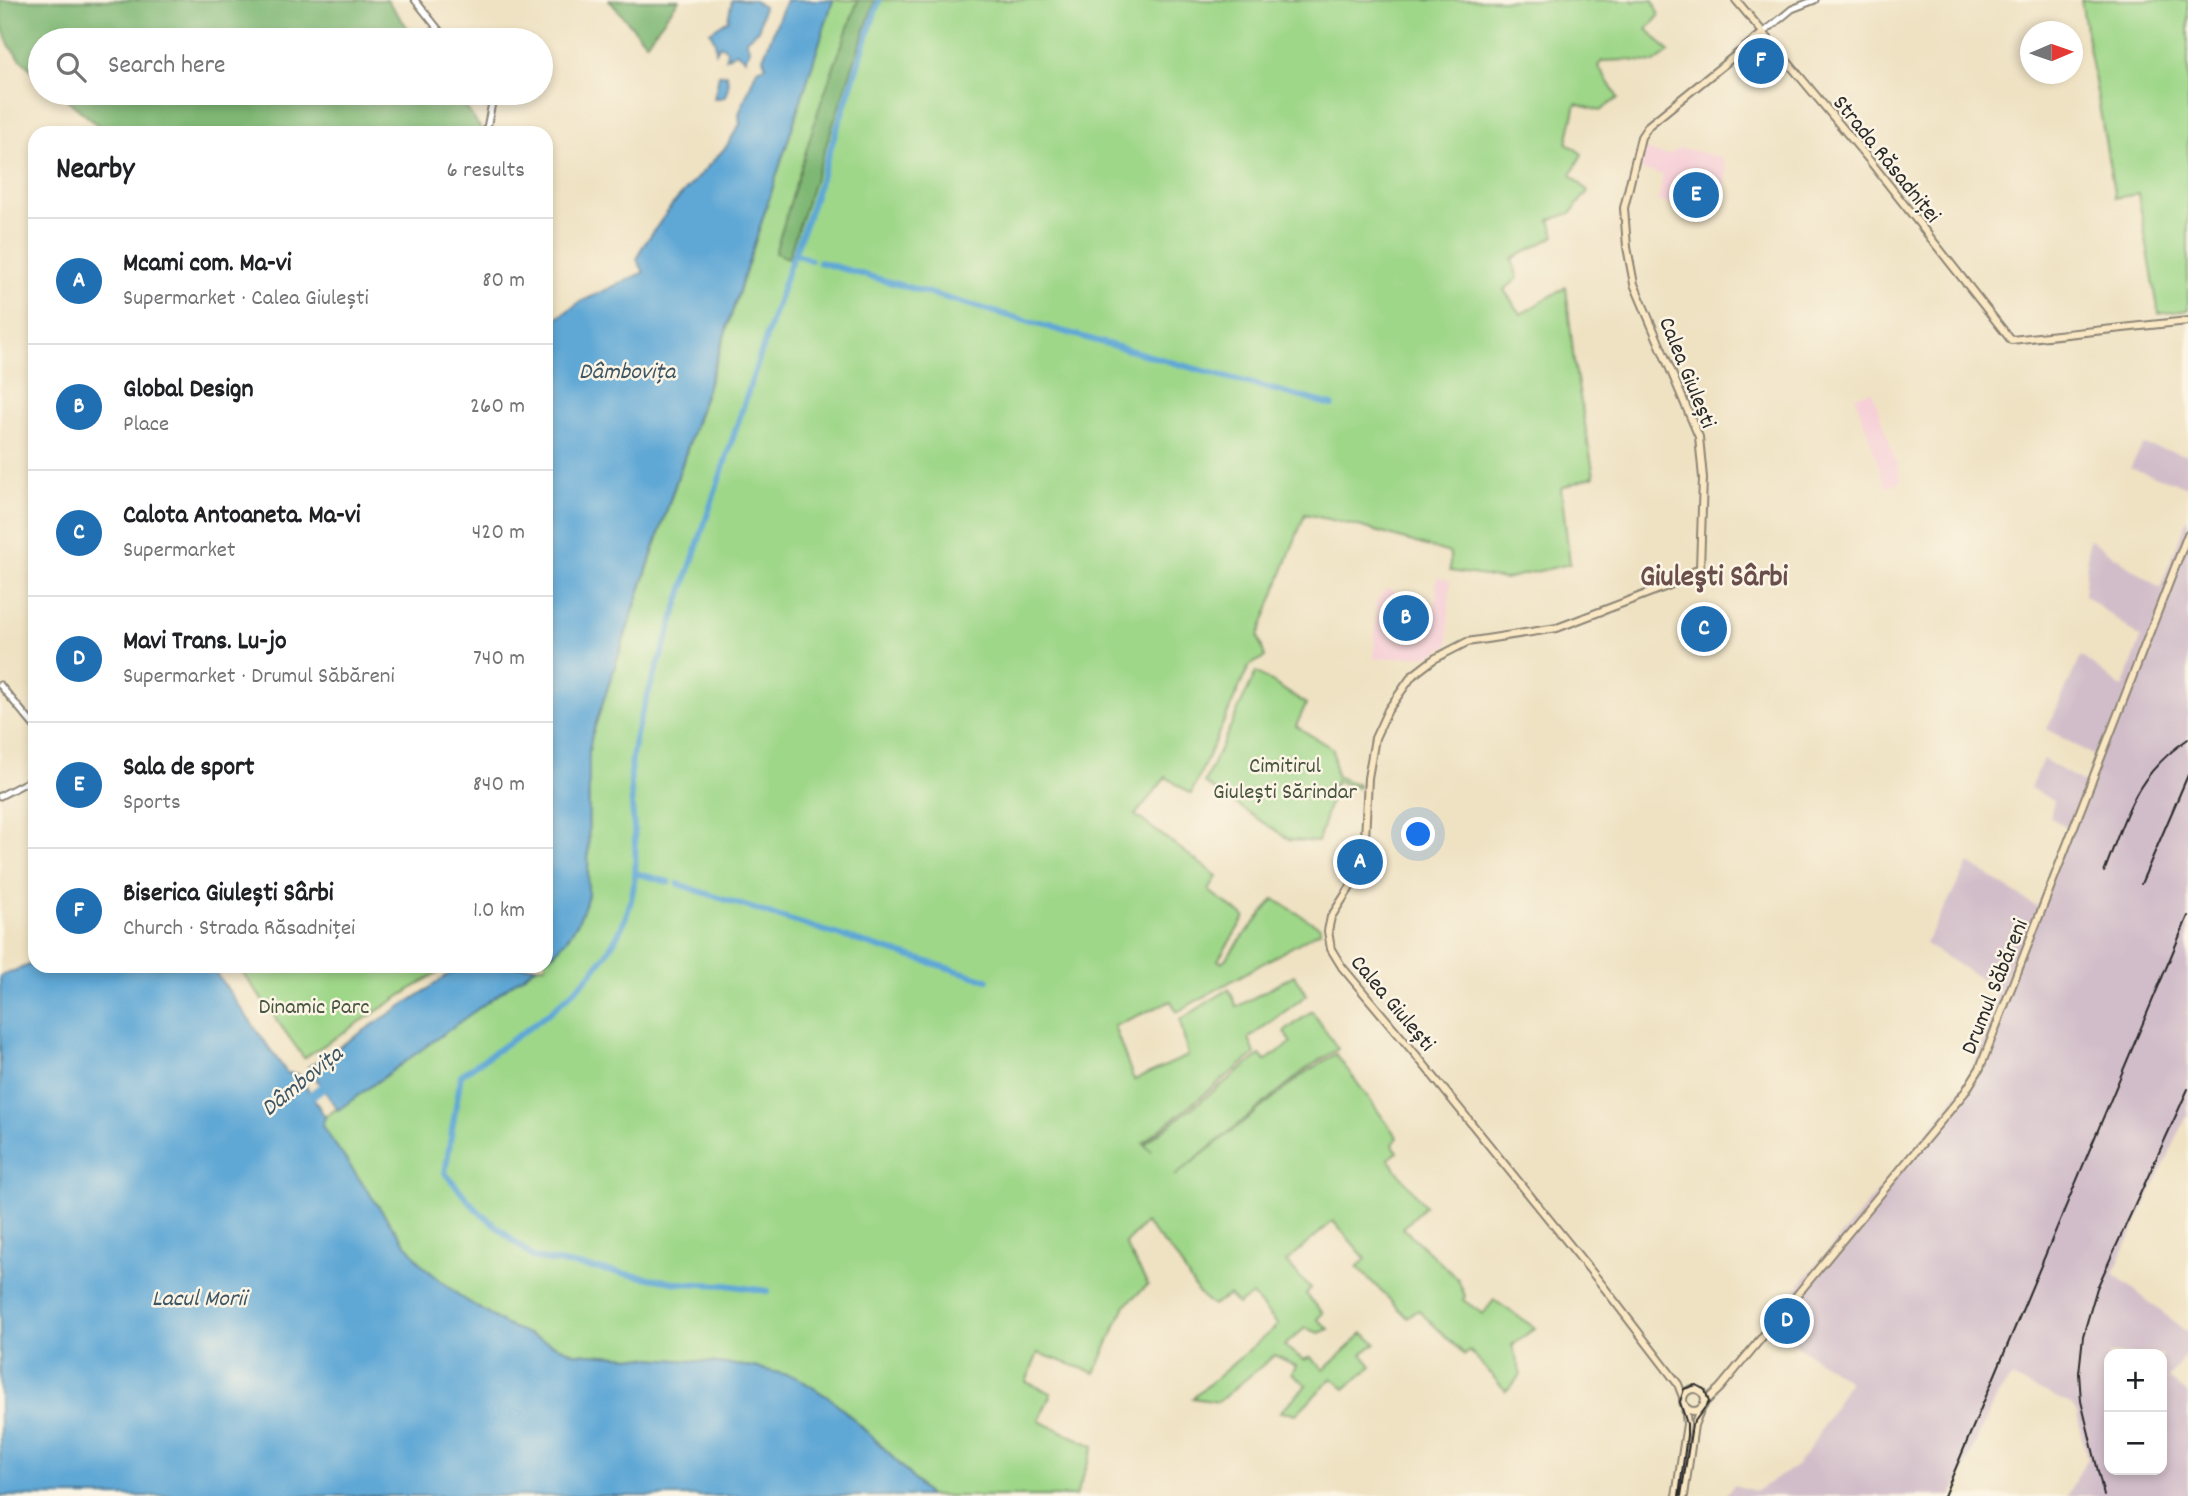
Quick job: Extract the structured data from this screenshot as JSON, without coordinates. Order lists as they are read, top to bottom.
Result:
{
  "streets": {
    "main road": ["Strada Răsadniței", "Calea Giulești", "Drumul Săbăreni"]
  },
  "crossings": [
    ["Strada Răsadniței", "Calea Giulești"],
    ["Calea Giulești", "Drumul Săbăreni"]
  ],
  "districts": ["Giuleşti Sârbi"],
  "water": ["Dâmbovița", "Lacul Morii"],
  "parks": ["Cimitirul Giulești Sărindar", "Dinamic Parc"],
  "north": "right",
  "page": {
    "search": "Search here",
    "pins": [
      "F",
      "E",
      "B",
      "C",
      "A",
      "D"
    ],
    "heading": ["Nearby", "6 results"],
    "list": [
      {
        "mark": "A",
        "name": "Mcami com. Ma-vi",
        "note": "Supermarket · Calea Giulești",
        "value": "80 m"
      },
      {
        "mark": "B",
        "name": "Global Design",
        "note": "Place",
        "value": "260 m"
      },
      {
        "mark": "C",
        "name": "Calota Antoaneta. Ma-vi",
        "note": "Supermarket",
        "value": "420 m"
      },
      {
        "mark": "D",
        "name": "Mavi Trans. Lu-jo",
        "note": "Supermarket · Drumul Săbăreni",
        "value": "740 m"
      },
      {
        "mark": "E",
        "name": "Sala de sport",
        "note": "Sports",
        "value": "840 m"
      },
      {
        "mark": "F",
        "name": "Biserica Giulești Sârbi",
        "note": "Church · Strada Răsadniței",
        "value": "1.0 km"
      }
    ],
    "map_buttons": ["+", "−"]
  }
}
